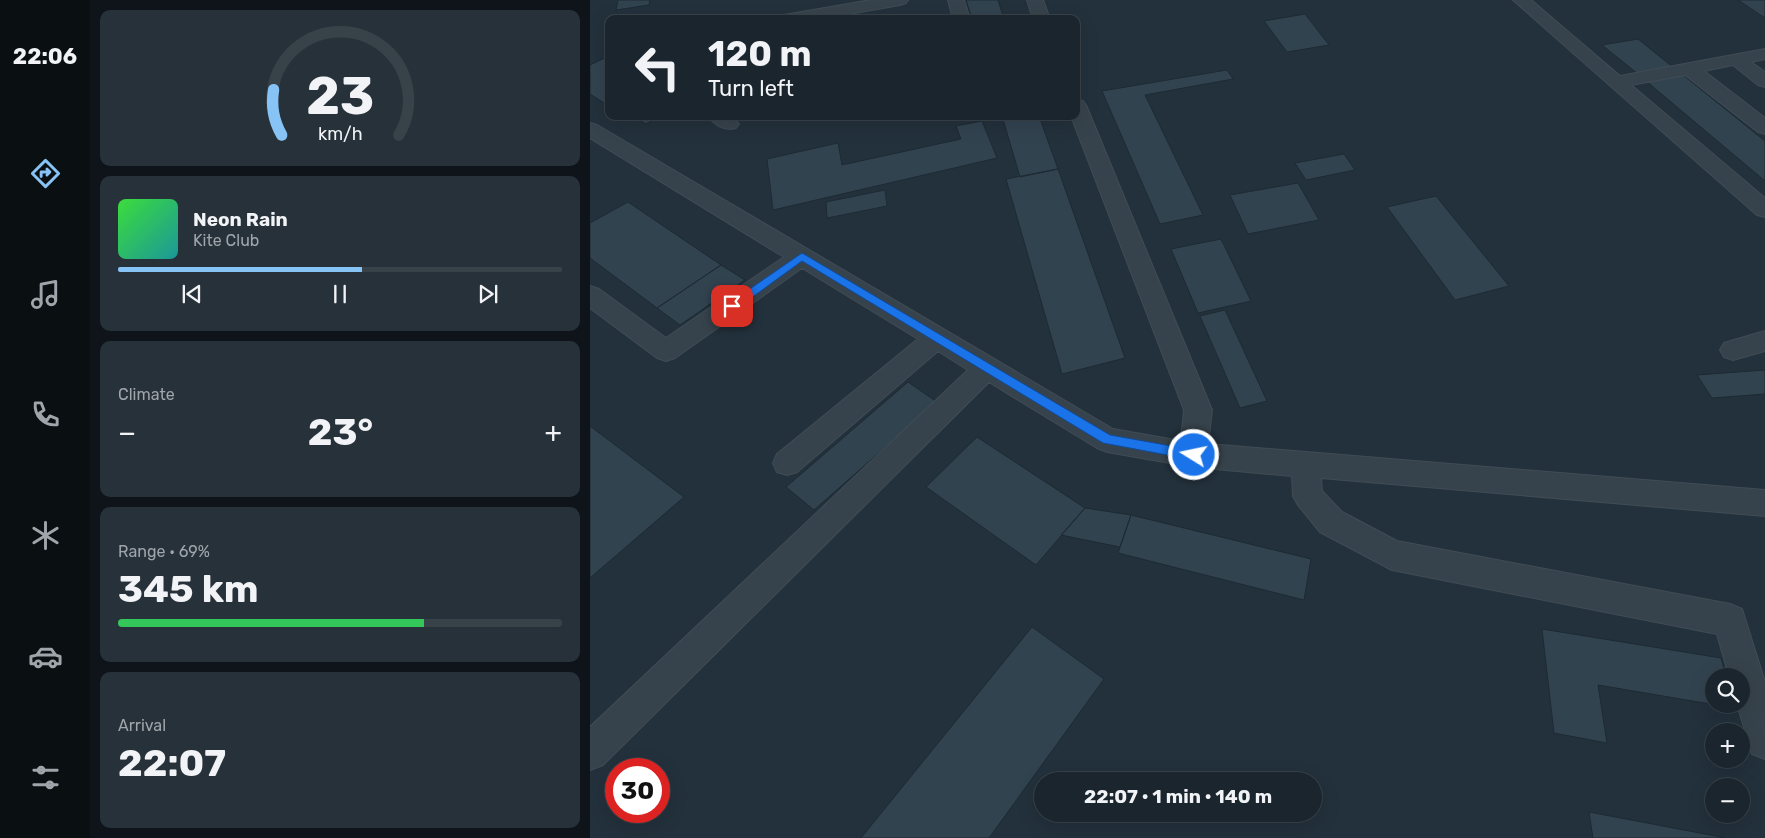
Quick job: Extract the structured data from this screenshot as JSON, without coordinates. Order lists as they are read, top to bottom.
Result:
{
  "page": {
    "tabs": "22:06",
    "turn": ["120 m", "Turn left"],
    "song": ["Neon Rain", "Kite Club"],
    "tile": [
      "Climate",
      ["Range · 69%", "345 km"],
      ["Arrival", "22:07"]
    ],
    "heat": ["−", "23°", "+"],
    "map_buttons": ["+", "−"],
    "limit": "30",
    "trip": "22:07 · 1 min · 140 m",
    "gauge": ["23", "km/h"]
  }
}
